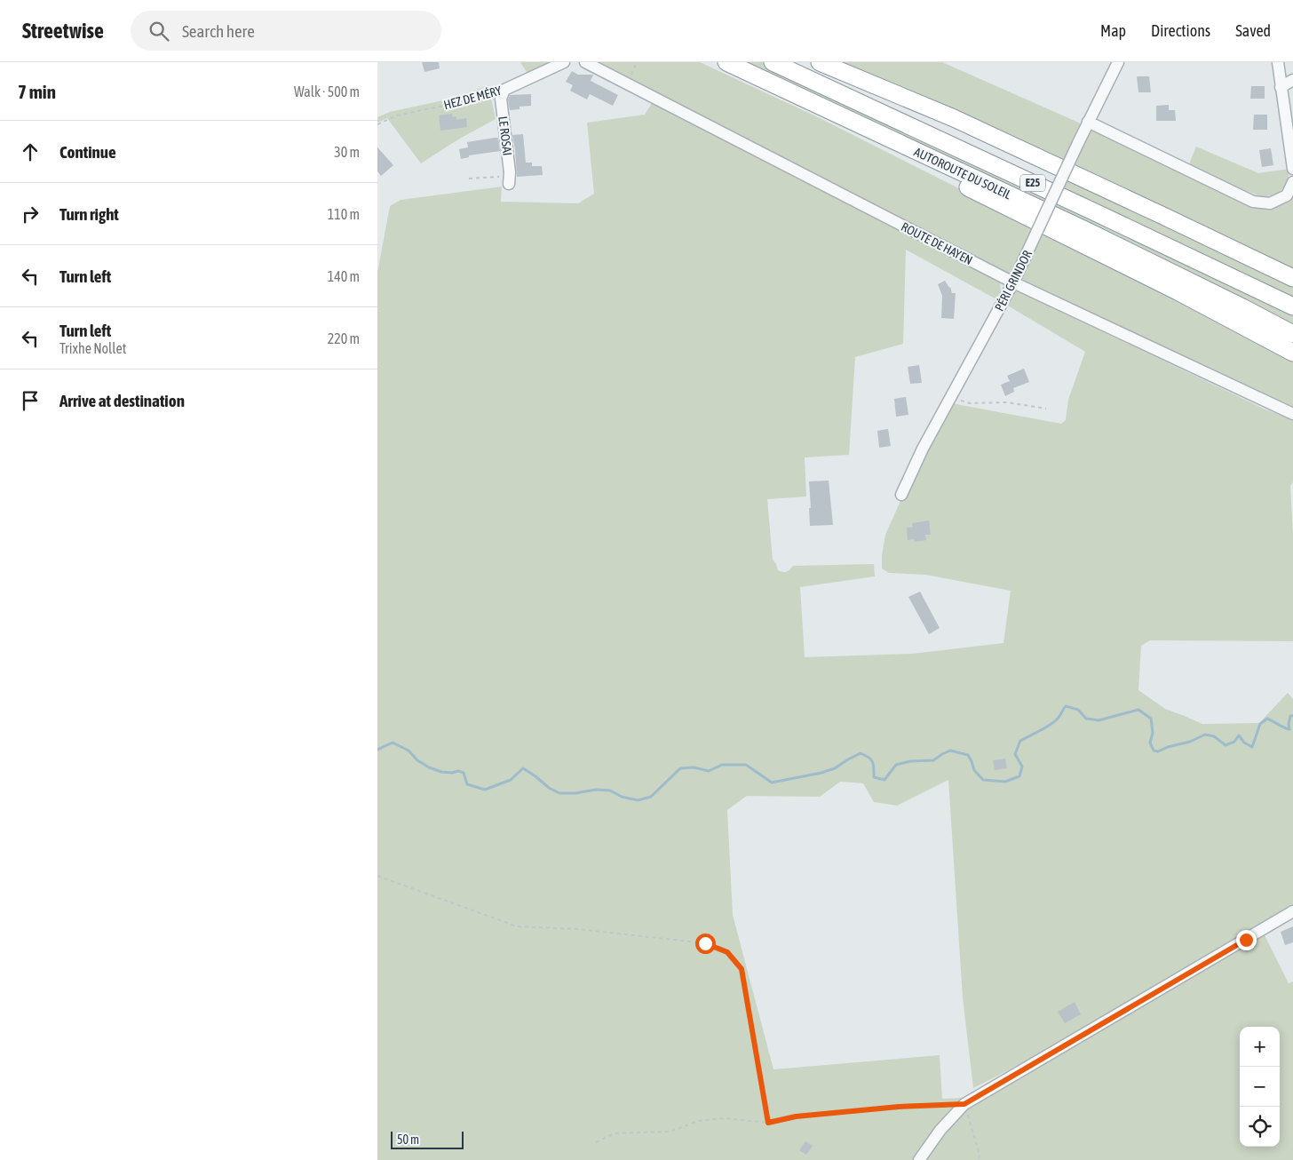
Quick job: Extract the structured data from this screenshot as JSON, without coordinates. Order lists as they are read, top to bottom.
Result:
{
  "streets": {
    "highway": ["AUTOROUTE DU SOLEIL", "E25"],
    "street": [
      "HEZ DE MÉRY",
      "LE ROSAI",
      "ROUTE DE HAYEN",
      "PÉRI GRINDOR"
    ]
  },
  "crossings": [
    ["HEZ DE MÉRY", "LE ROSAI"],
    ["ROUTE DE HAYEN", "PÉRI GRINDOR"]
  ],
  "scale_bar": "50 m",
  "page": {
    "header": "Streetwise",
    "search": "Search here",
    "nav": ["Map", "Directions", "Saved"],
    "heading": ["7 min", "Walk · 500 m"],
    "list": [
      ["Continue", "30 m"],
      ["Turn right", "110 m"],
      ["Turn left", "140 m"],
      ["Turn left", "Trixhe Nollet", "220 m"],
      "Arrive at destination"
    ],
    "map_buttons": ["+", "−"],
    "scale": "50 m"
  }
}
